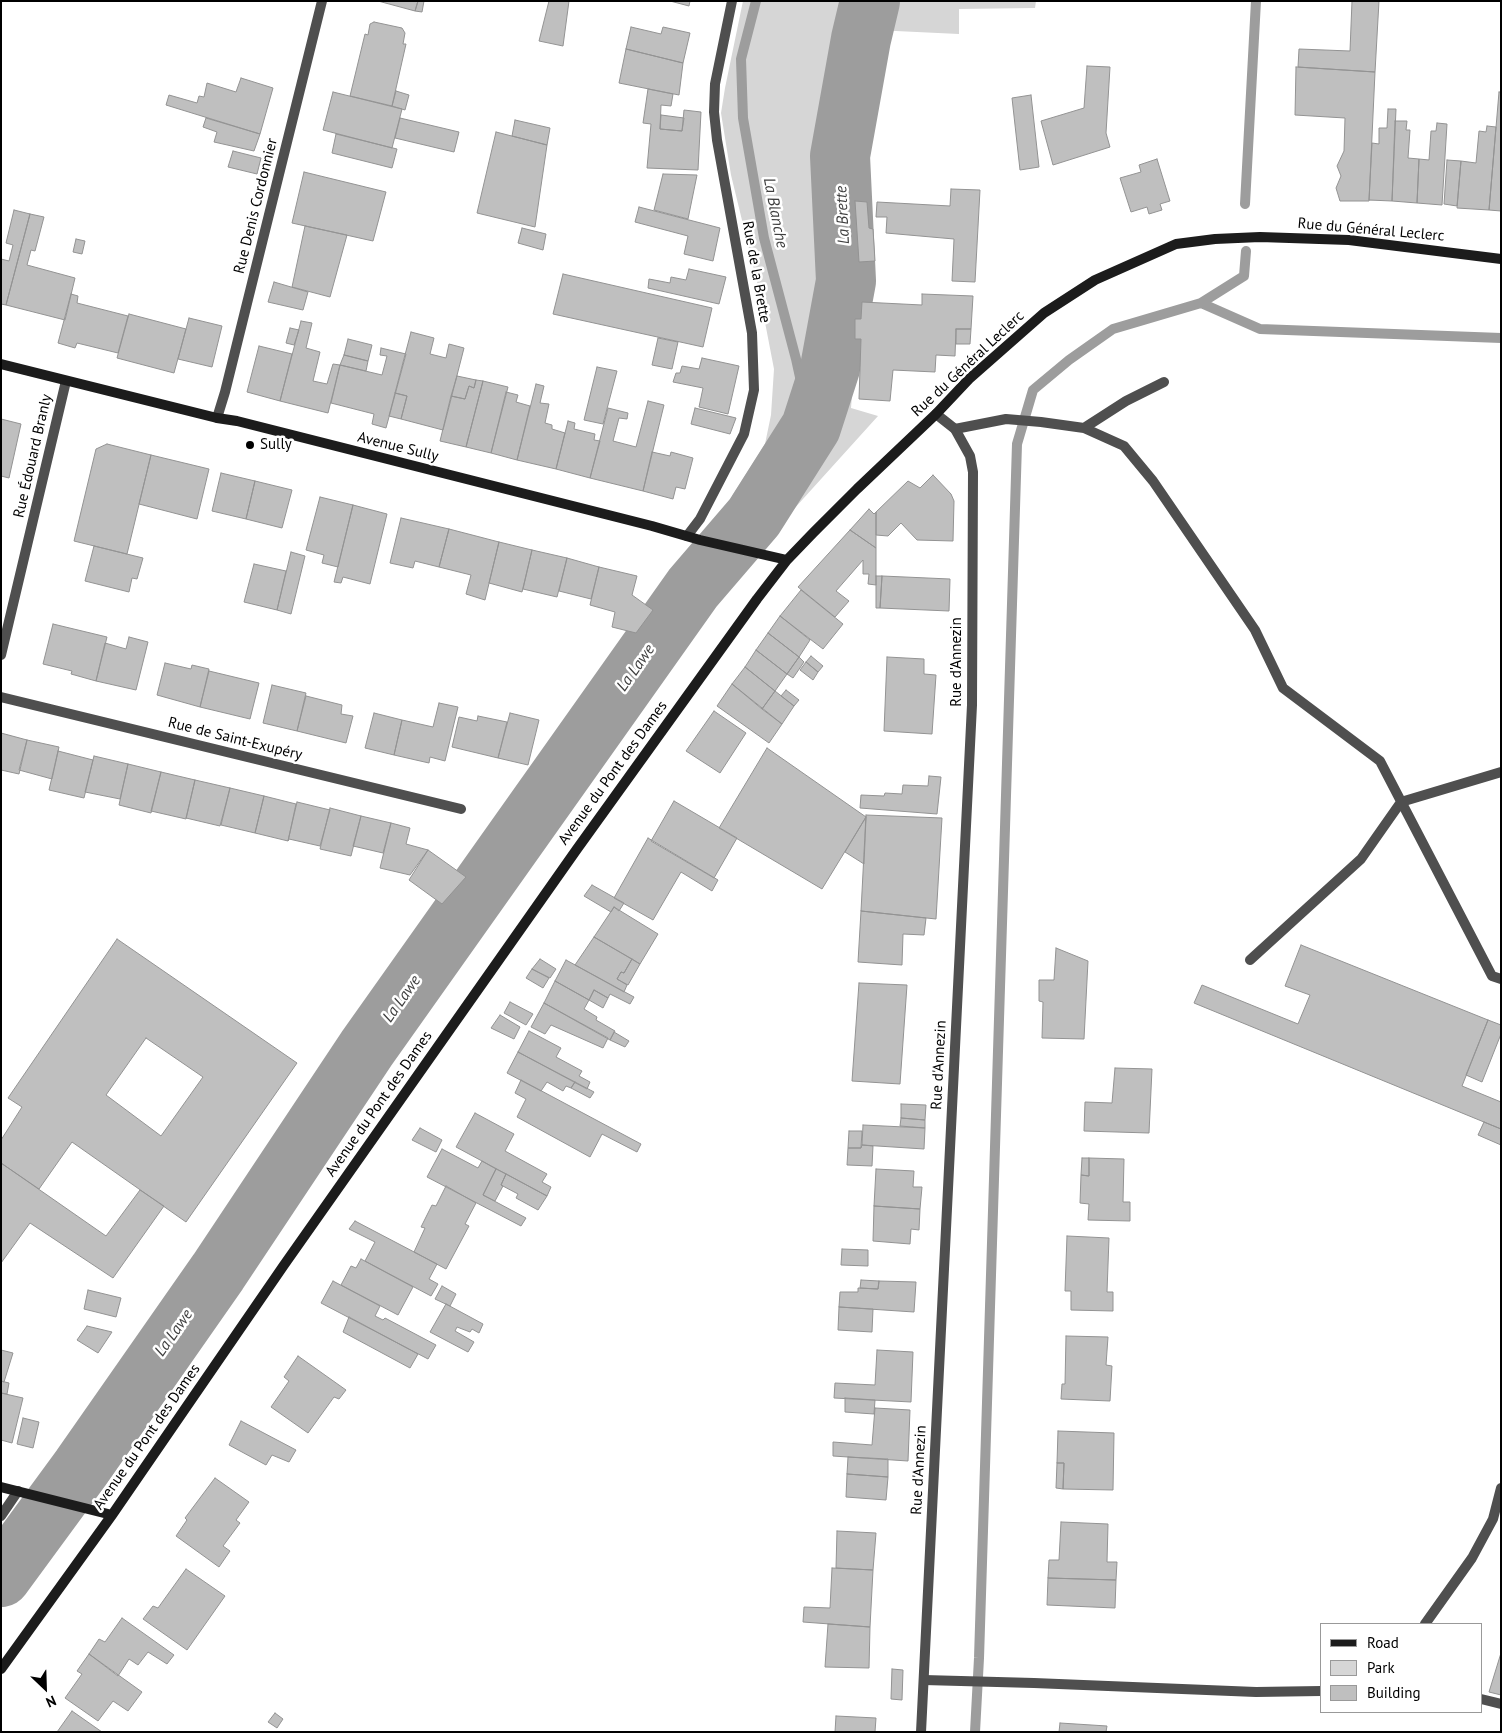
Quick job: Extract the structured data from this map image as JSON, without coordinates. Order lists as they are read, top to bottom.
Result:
{
  "streets": {
    "street": [
      "Rue Denis Cordonnier",
      "Rue du Général Leclerc",
      "Rue de la Brette",
      "Avenue Sully",
      "Rue Édouard Branly",
      "Rue d'Annezin",
      "Rue de Saint-Exupéry",
      "Avenue du Pont des Dames"
    ]
  },
  "crossings": [
    ["Rue Denis Cordonnier", "Avenue Sully"],
    ["Rue du Général Leclerc", "Avenue Sully"],
    ["Rue du Général Leclerc", "Rue d'Annezin"],
    ["Rue du Général Leclerc", "Avenue du Pont des Dames"],
    ["Rue de la Brette", "Avenue Sully"],
    ["Avenue Sully", "Rue Édouard Branly"],
    ["Avenue Sully", "Avenue du Pont des Dames"]
  ],
  "water": ["La Blanche", "La Brette", "La Lawe"],
  "places": ["Sully"],
  "legend": ["Road", "Park", "Building"],
  "north": "bottom right"
}
